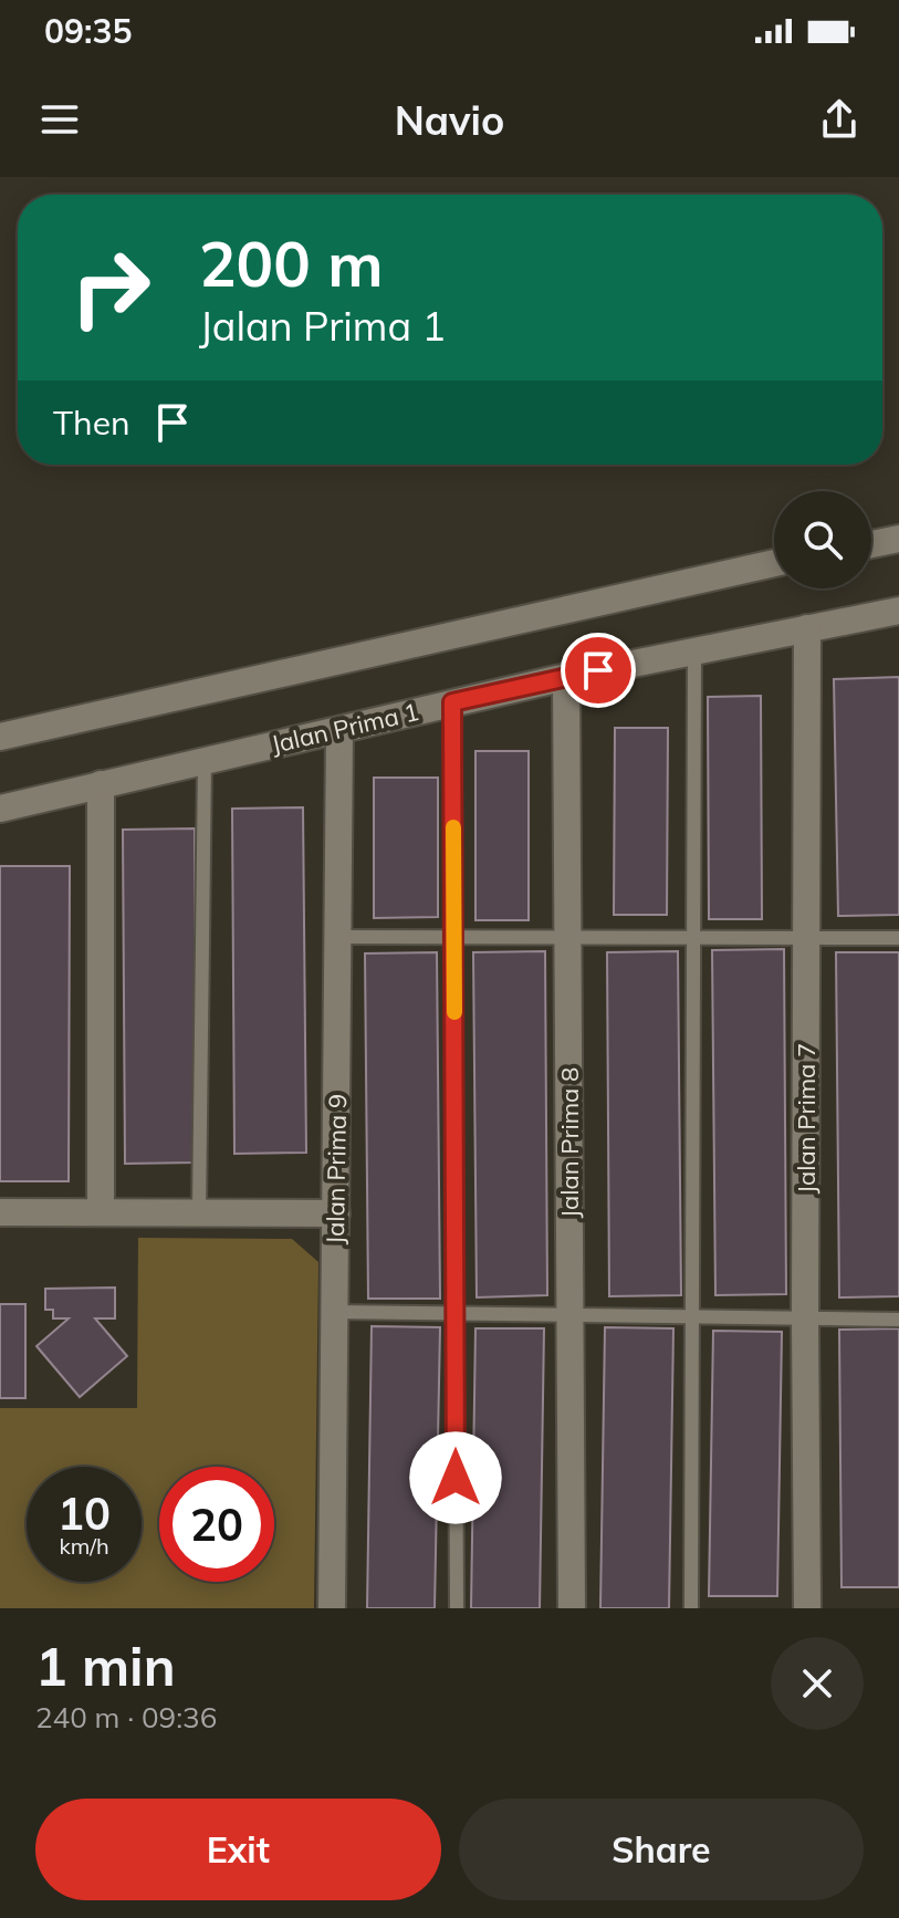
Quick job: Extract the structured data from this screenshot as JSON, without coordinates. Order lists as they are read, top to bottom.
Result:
{
  "streets": {
    "street": [
      "Jalan Prima 1",
      "Jalan Prima 7",
      "Jalan Prima 8",
      "Jalan Prima 9"
    ]
  },
  "crossings": [
    ["Jalan Prima 1", "Jalan Prima 7"],
    ["Jalan Prima 1", "Jalan Prima 8"],
    ["Jalan Prima 1", "Jalan Prima 9"]
  ],
  "page": {
    "status": "09:35",
    "header": "Navio",
    "turn": ["200 m", "Jalan Prima 1"],
    "then": "Then",
    "speed": "10 km/h",
    "limit": "20",
    "heading": ["1 min", "240 m · 09:36"],
    "buttons": ["Exit", "Share"]
  }
}
